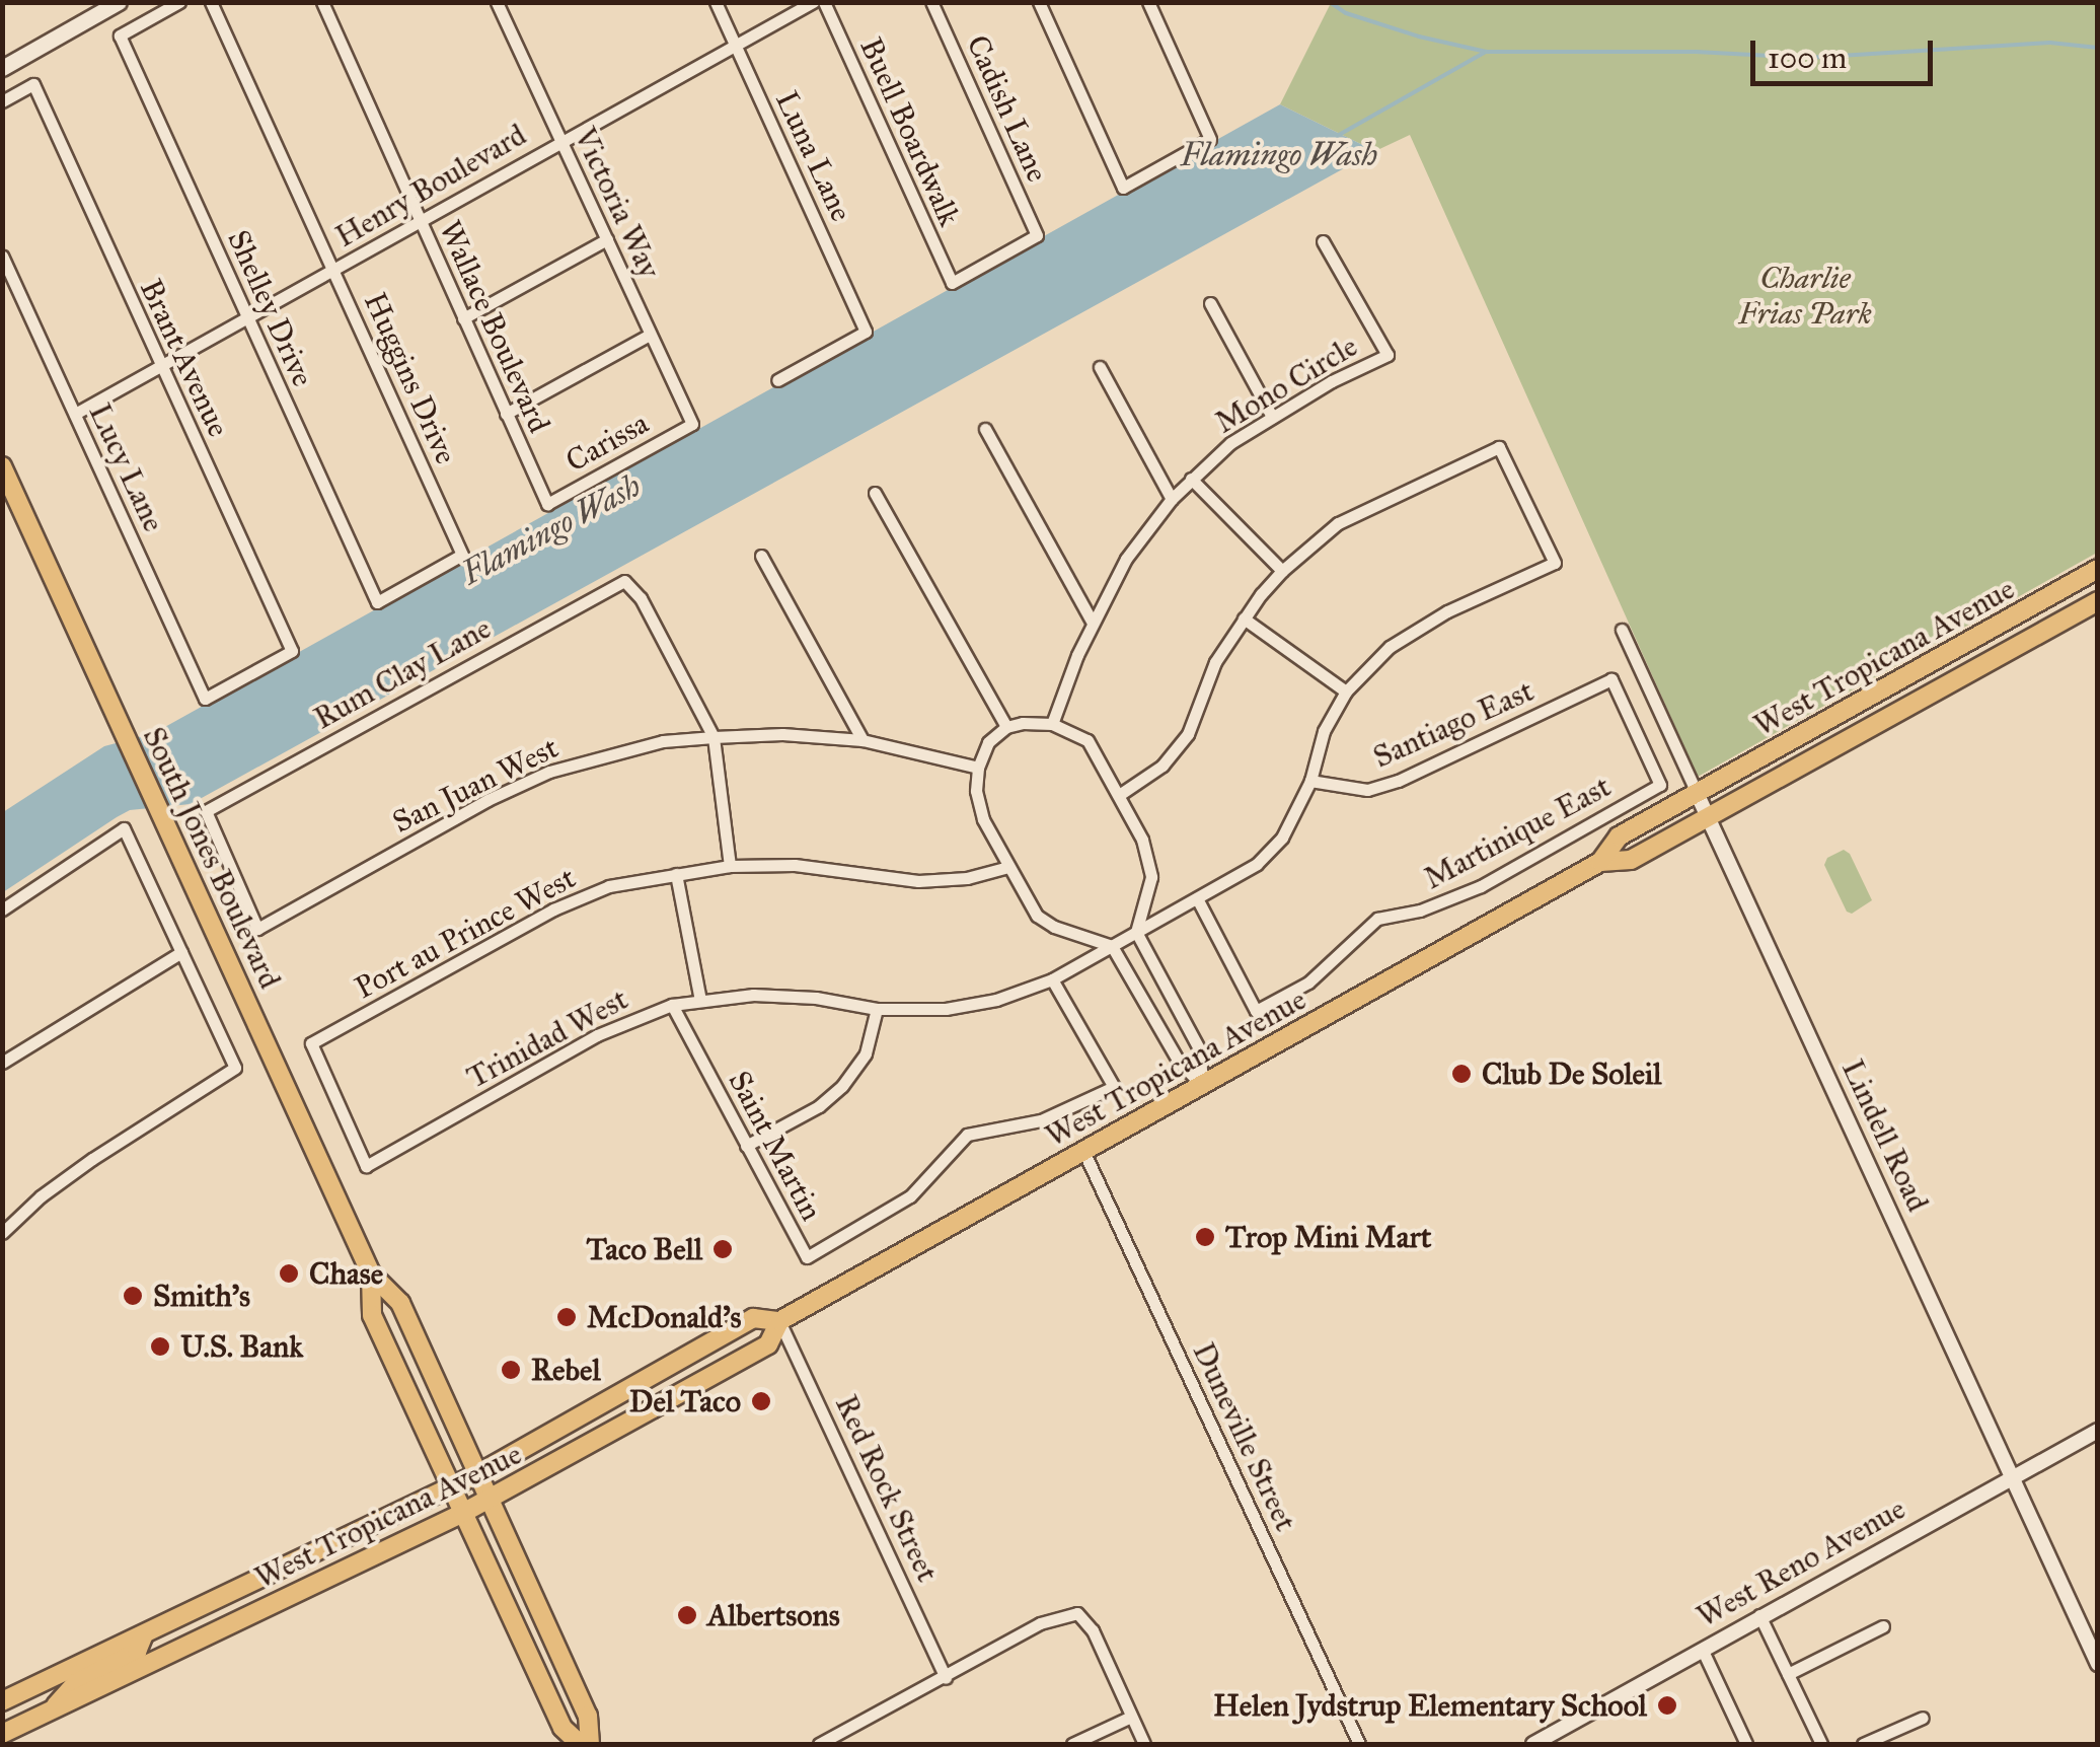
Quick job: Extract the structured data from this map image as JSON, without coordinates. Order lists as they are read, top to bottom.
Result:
{
  "streets": {
    "main road": ["West Tropicana Avenue", "South Jones Boulevard"],
    "street": [
      "Cadish Lane",
      "Buell Boardwalk",
      "Luna Lane",
      "Henry Boulevard",
      "Victoria Way",
      "Shelley Drive",
      "Wallace Boulevard",
      "Brant Avenue",
      "Huggins Drive",
      "Mono Circle",
      "Carissa",
      "Lucy Lane",
      "Rum Clay Lane",
      "Santiago East",
      "San Juan West",
      "Martinique East",
      "Port au Prince West",
      "Trinidad West",
      "Lindell Road",
      "Saint Martin",
      "Duneville Street",
      "Red Rock Street",
      "West Reno Avenue"
    ]
  },
  "crossings": [
    ["Cadish Lane", "Buell Boardwalk"],
    ["Luna Lane", "Henry Boulevard"],
    ["Henry Boulevard", "Victoria Way"],
    ["Henry Boulevard", "Shelley Drive"],
    ["Henry Boulevard", "Wallace Boulevard"],
    ["Henry Boulevard", "Brant Avenue"],
    ["Henry Boulevard", "Huggins Drive"],
    ["Henry Boulevard", "Lucy Lane"],
    ["Victoria Way", "Carissa"],
    ["Shelley Drive", "Huggins Drive"],
    ["Wallace Boulevard", "Carissa"],
    ["Brant Avenue", "Lucy Lane"],
    ["Mono Circle", "San Juan West"],
    ["Mono Circle", "Port au Prince West"],
    ["Mono Circle", "Trinidad West"],
    ["West Tropicana Avenue", "South Jones Boulevard"],
    ["West Tropicana Avenue", "Lindell Road"],
    ["West Tropicana Avenue", "Duneville Street"],
    ["West Tropicana Avenue", "Red Rock Street"],
    ["Rum Clay Lane", "San Juan West"],
    ["Santiago East", "Martinique East"],
    ["Santiago East", "Trinidad West"],
    ["San Juan West", "Port au Prince West"],
    ["San Juan West", "Trinidad West"],
    ["Martinique East", "Trinidad West"],
    ["Port au Prince West", "Trinidad West"],
    ["Trinidad West", "Saint Martin"],
    ["Lindell Road", "West Reno Avenue"]
  ],
  "water": ["Flamingo Wash"],
  "parks": ["Charlie Frias Park"],
  "places": [
    "Club De Soleil",
    "Trop Mini Mart",
    "Taco Bell",
    "Chase",
    "Smith's",
    "McDonald's",
    "U.S. Bank",
    "Rebel",
    "Del Taco",
    "Albertsons",
    "Helen Jydstrup Elementary School"
  ],
  "scale_bar": "100 m"
}
